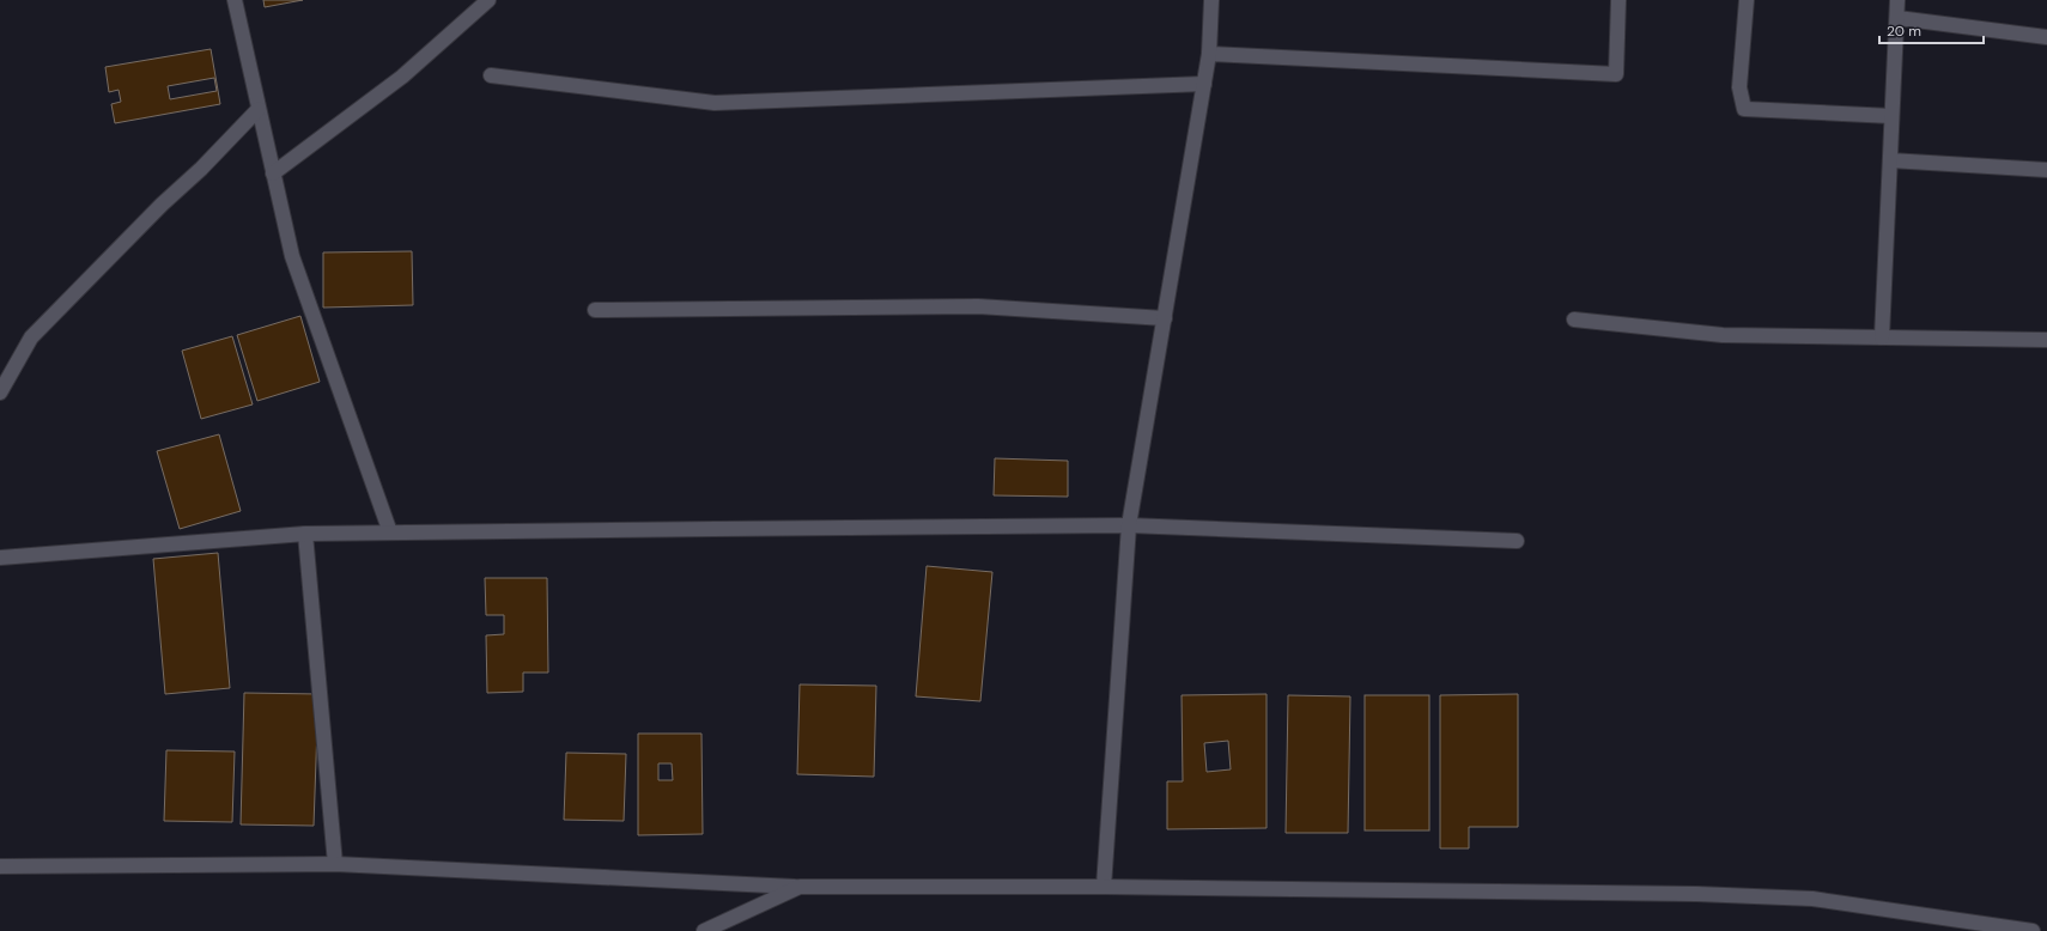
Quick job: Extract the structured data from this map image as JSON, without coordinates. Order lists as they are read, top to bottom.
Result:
{
  "scale_bar": "20 m"
}
